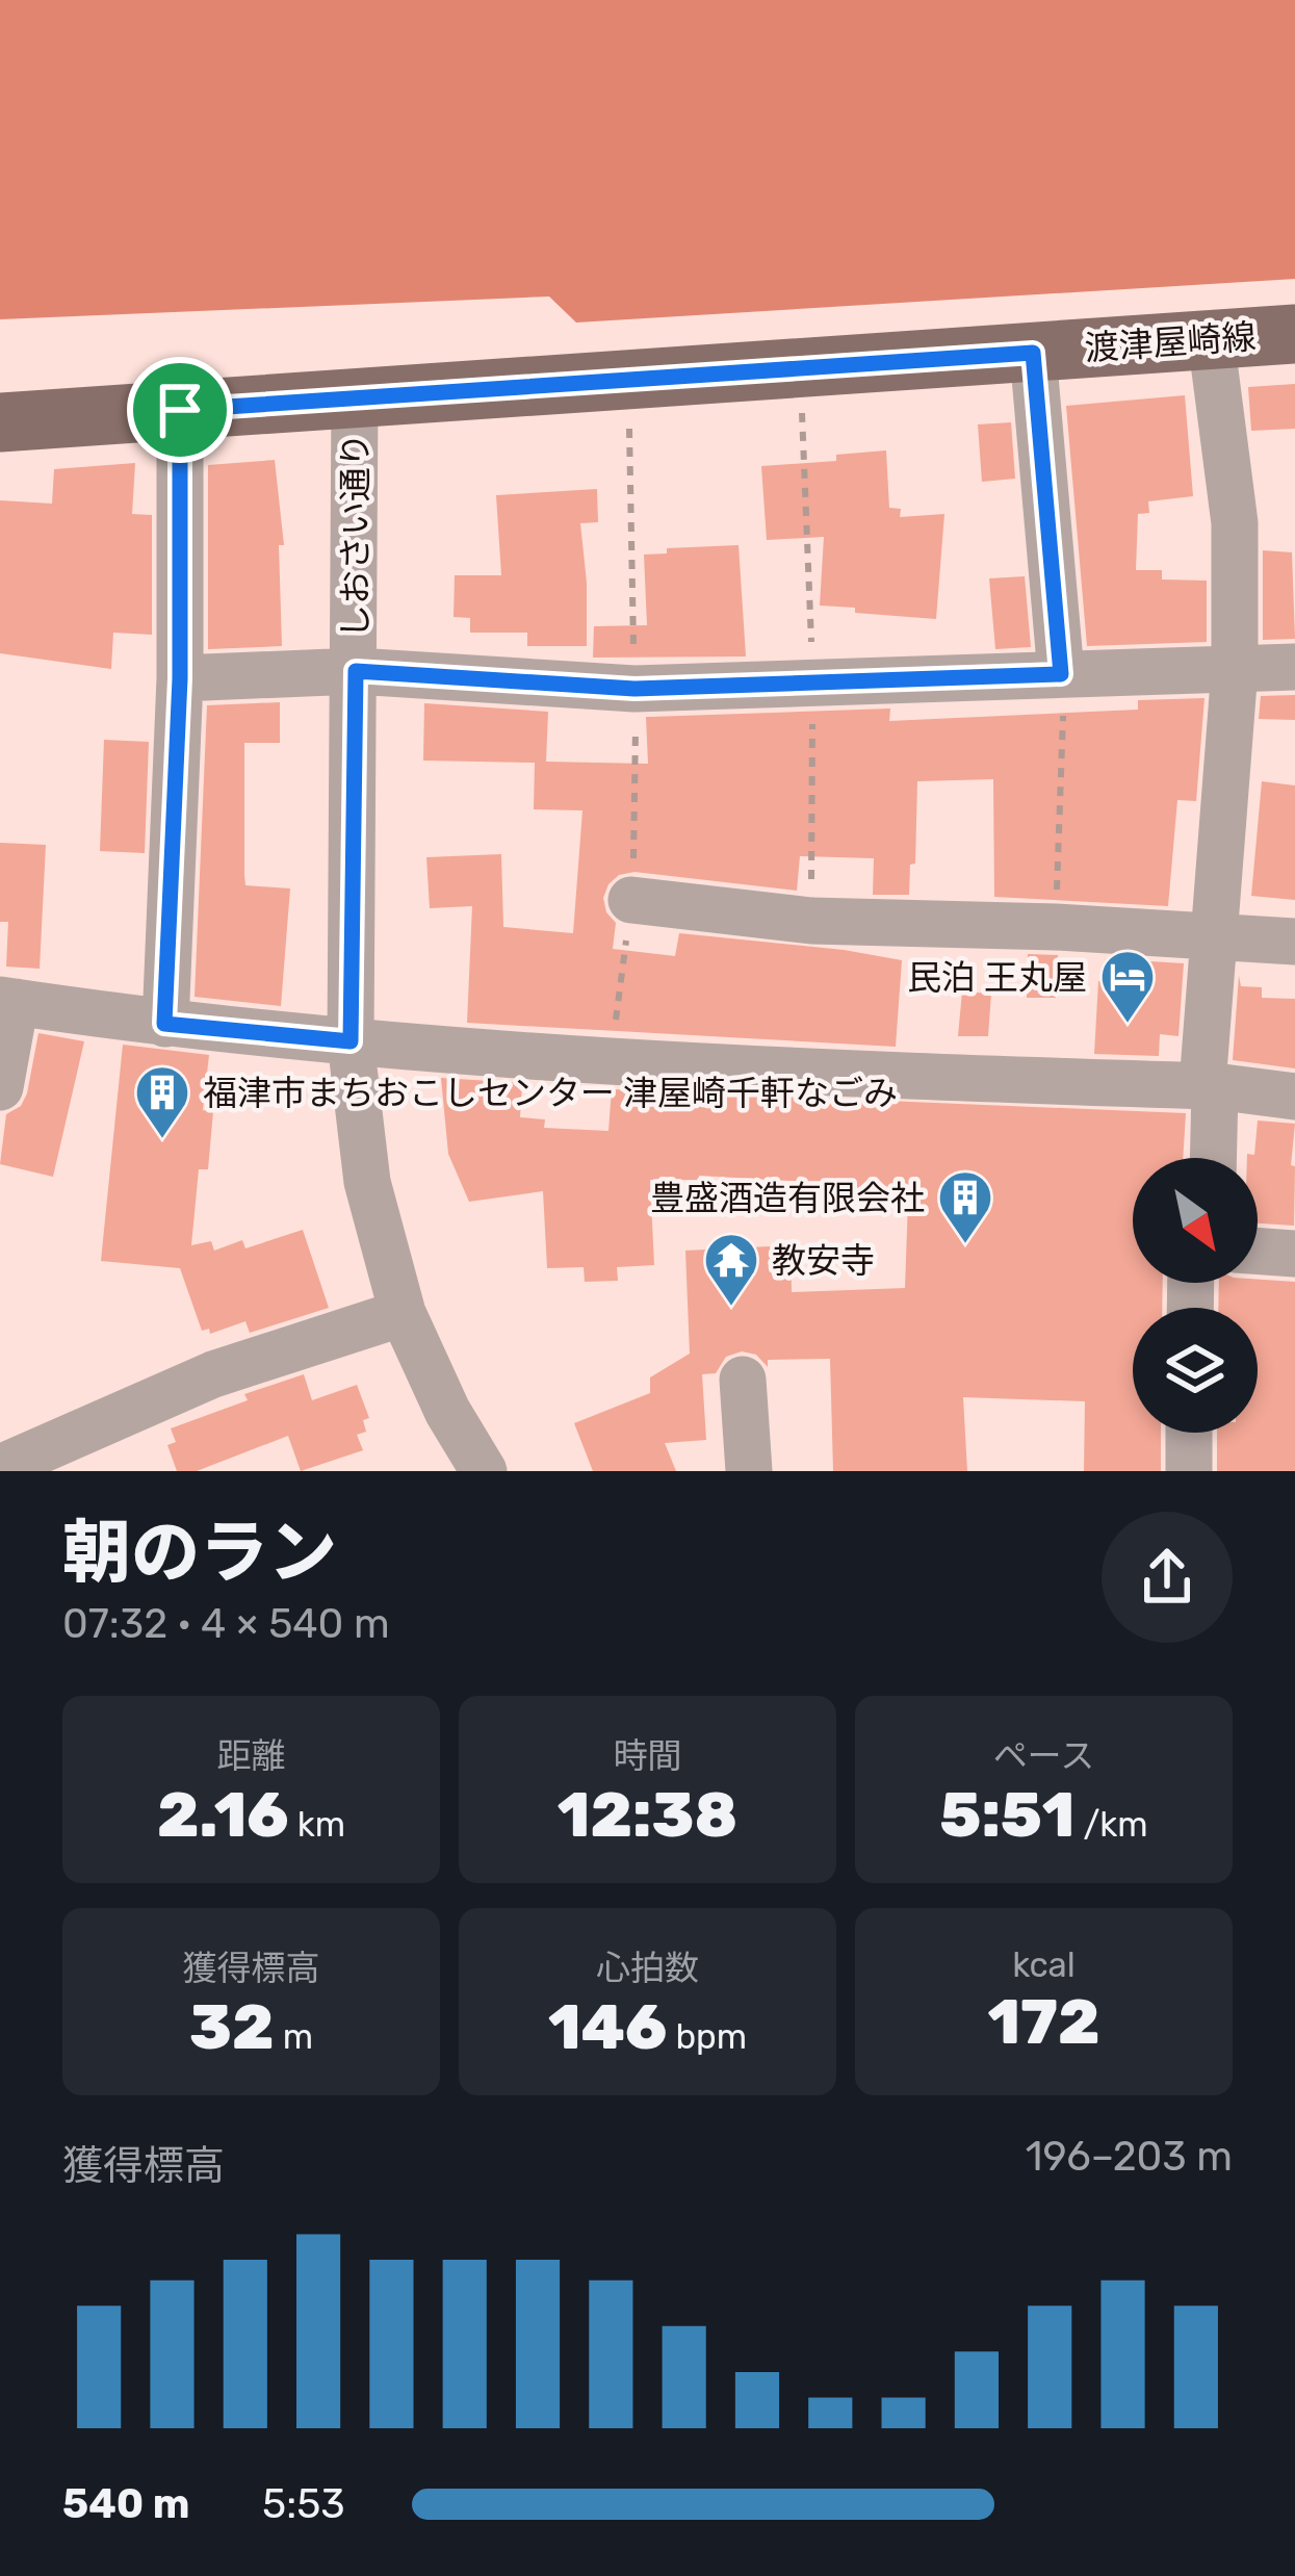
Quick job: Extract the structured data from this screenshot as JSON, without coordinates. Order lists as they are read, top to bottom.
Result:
{
  "streets": {
    "main road": ["渡津屋崎線"],
    "street": ["しおさい通り"]
  },
  "crossings": [
    ["渡津屋崎線", "しおさい通り"]
  ],
  "places": {
    "hotel": ["民泊 王丸屋"],
    "building": ["福津市まちおこしセンター 津屋崎千軒なごみ", "豊盛酒造有限会社"],
    "temple": ["教安寺"]
  },
  "north": "bottom right",
  "page": {
    "heading": ["朝のラン", "07:32 · 4 × 540 m"],
    "stats": [
      ["距離", "2.16 km"],
      ["時間", "12:38"],
      ["ペース", "5:51 /km"],
      ["獲得標高", "32 m"],
      ["心拍数", "146 bpm"],
      ["kcal", "172"]
    ],
    "chart": ["獲得標高", "196–203 m"],
    "list": [
      {
        "name": "540 m",
        "note": "5:53"
      }
    ]
  }
}
